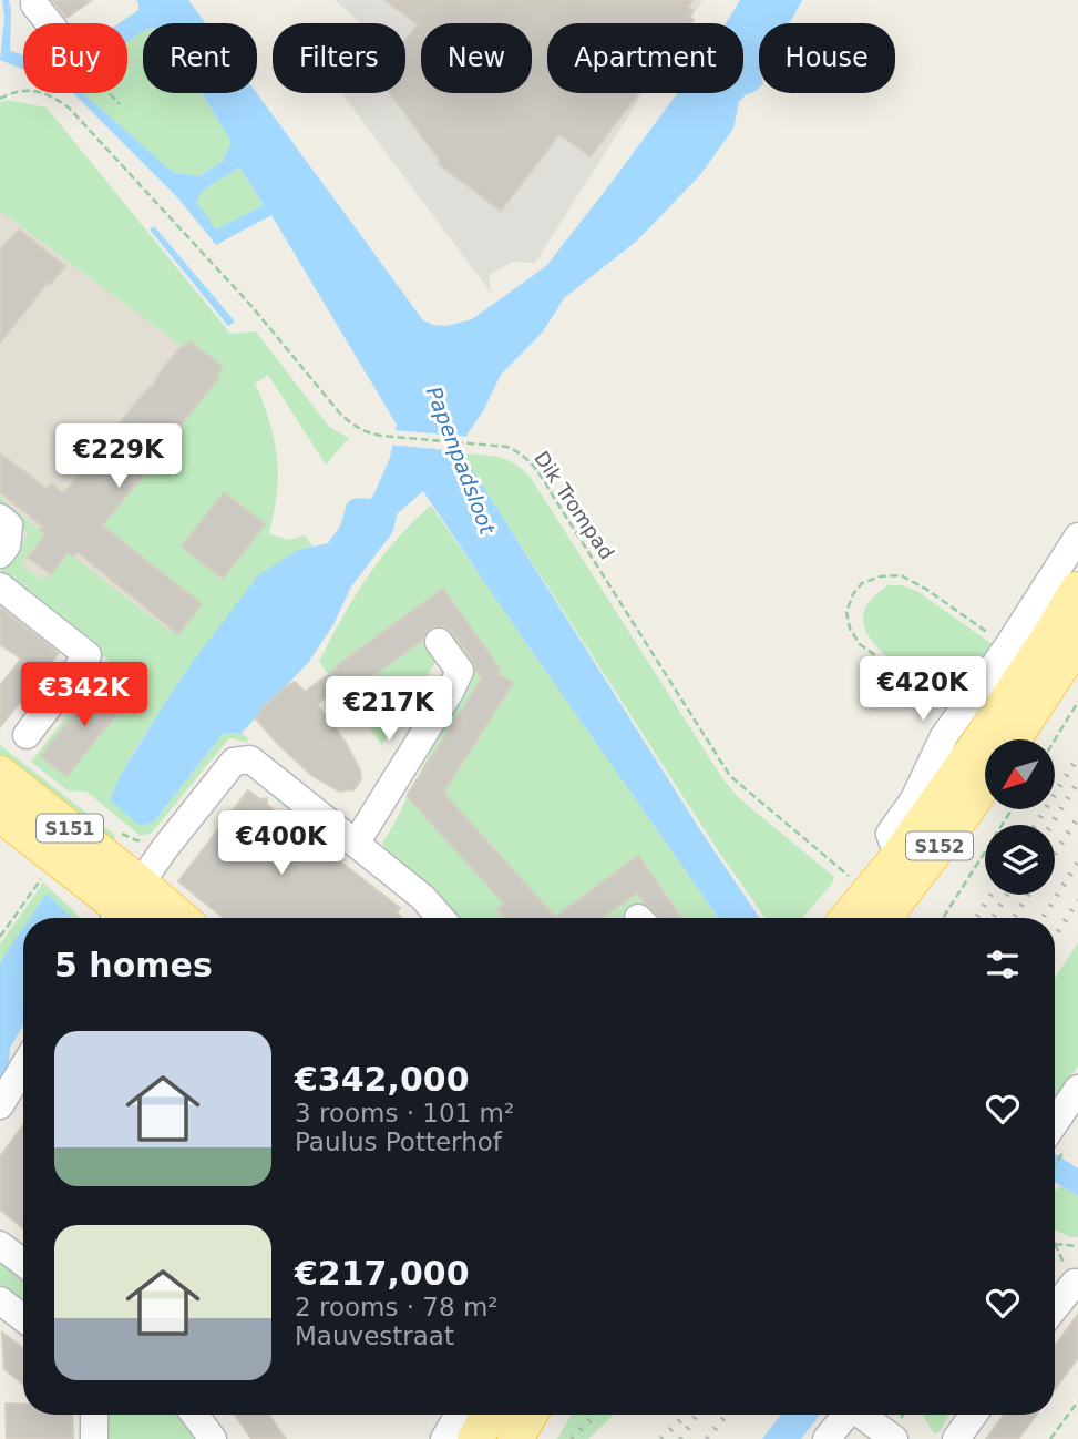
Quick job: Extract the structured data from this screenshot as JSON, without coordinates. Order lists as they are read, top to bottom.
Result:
{
  "streets": {
    "main road": ["S151", "S152"],
    "path": ["Dik Trompad"]
  },
  "water": ["Papenpadsloot"],
  "north": "bottom left",
  "page": {
    "chip": [
      "Buy",
      "Rent",
      "Filters",
      "New",
      "Apartment",
      "House"
    ],
    "price": [
      "€229K",
      "€420K",
      "€342K",
      "€217K",
      "€400K"
    ],
    "heading": "5 homes",
    "list": [
      {
        "name": "€342,000",
        "note": "3 rooms · 101 m² · Paulus Potterhof"
      },
      {
        "name": "€217,000",
        "note": "2 rooms · 78 m² · Mauvestraat"
      }
    ]
  }
}
